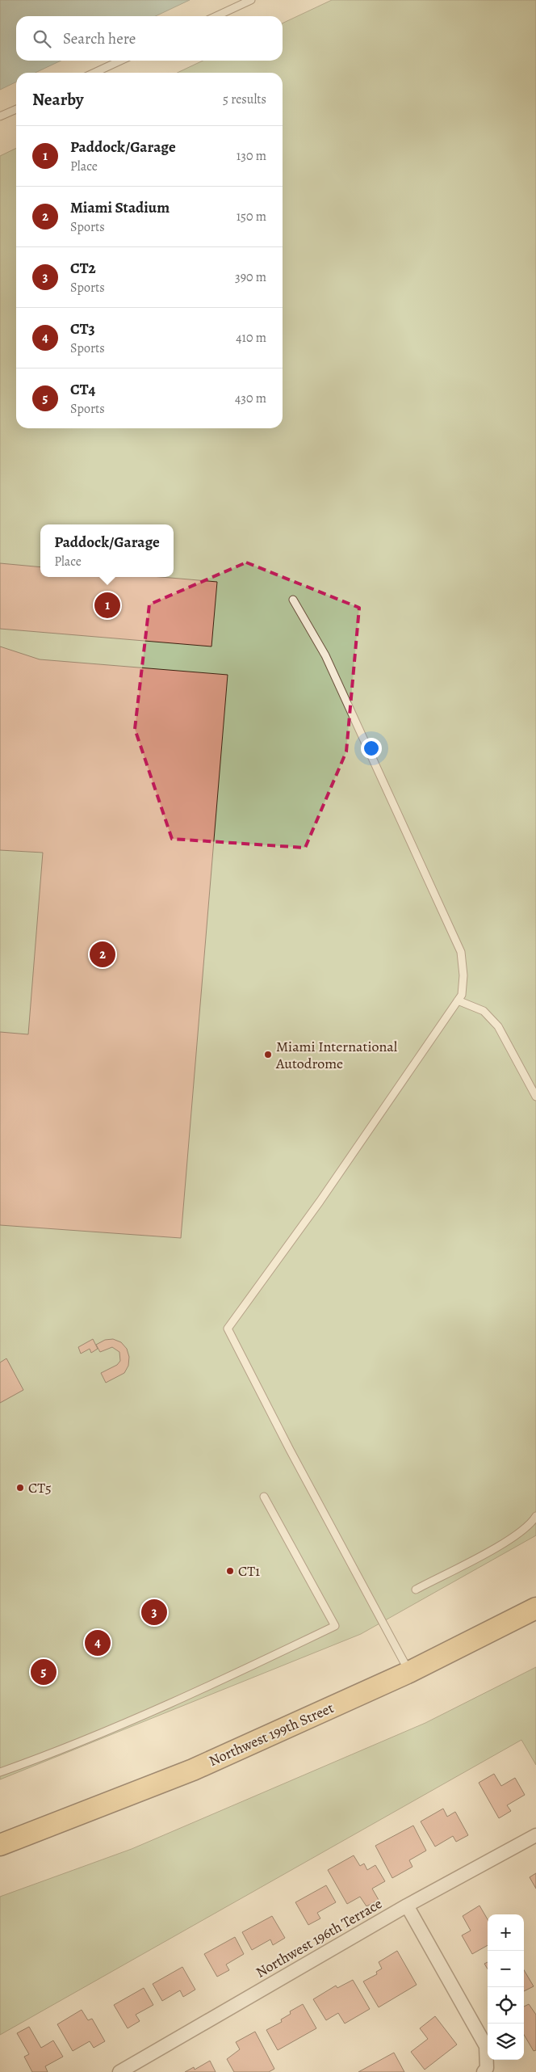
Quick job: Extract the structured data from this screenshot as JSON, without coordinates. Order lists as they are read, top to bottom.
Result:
{
  "streets": {
    "main road": ["Northwest 199th Street"],
    "street": ["Northwest 196th Terrace"]
  },
  "places": ["Miami International Autodrome", "CT5", "CT1"],
  "page": {
    "search": "Search here",
    "heading": ["Nearby", "5 results"],
    "list": [
      {
        "mark": "1",
        "name": "Paddock/Garage",
        "note": "Place",
        "value": "130 m"
      },
      {
        "mark": "2",
        "name": "Miami Stadium",
        "note": "Sports",
        "value": "150 m"
      },
      {
        "mark": "3",
        "name": "CT2",
        "note": "Sports",
        "value": "390 m"
      },
      {
        "mark": "4",
        "name": "CT3",
        "note": "Sports",
        "value": "410 m"
      },
      {
        "mark": "5",
        "name": "CT4",
        "note": "Sports",
        "value": "430 m"
      }
    ],
    "popup": ["Paddock/Garage", "Place"],
    "pins": [
      "1",
      "2",
      "3",
      "4",
      "5"
    ],
    "map_buttons": ["+", "−"]
  }
}
